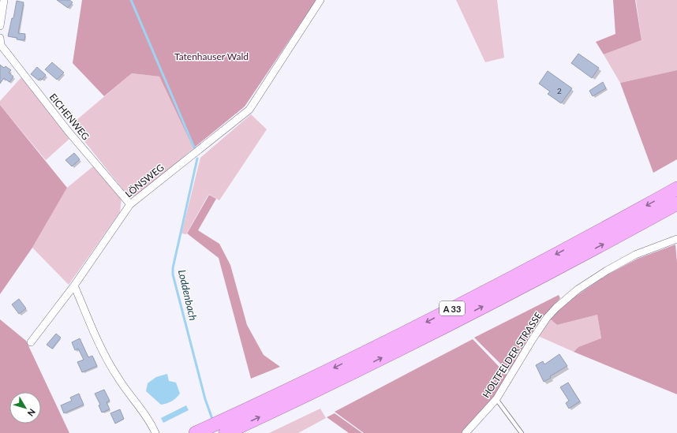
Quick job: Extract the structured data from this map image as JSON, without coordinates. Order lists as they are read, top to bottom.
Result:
{
  "streets": {
    "highway": ["A 33"],
    "street": ["EICHENWEG", "LÖNSWEG", "HOLTFELDER STRASSE"]
  },
  "crossings": [
    ["EICHENWEG", "LÖNSWEG"]
  ],
  "water": ["Loddenbach"],
  "parks": ["Tatenhauser Wald"],
  "house_numbers": ["2"],
  "north": "bottom right"
}
